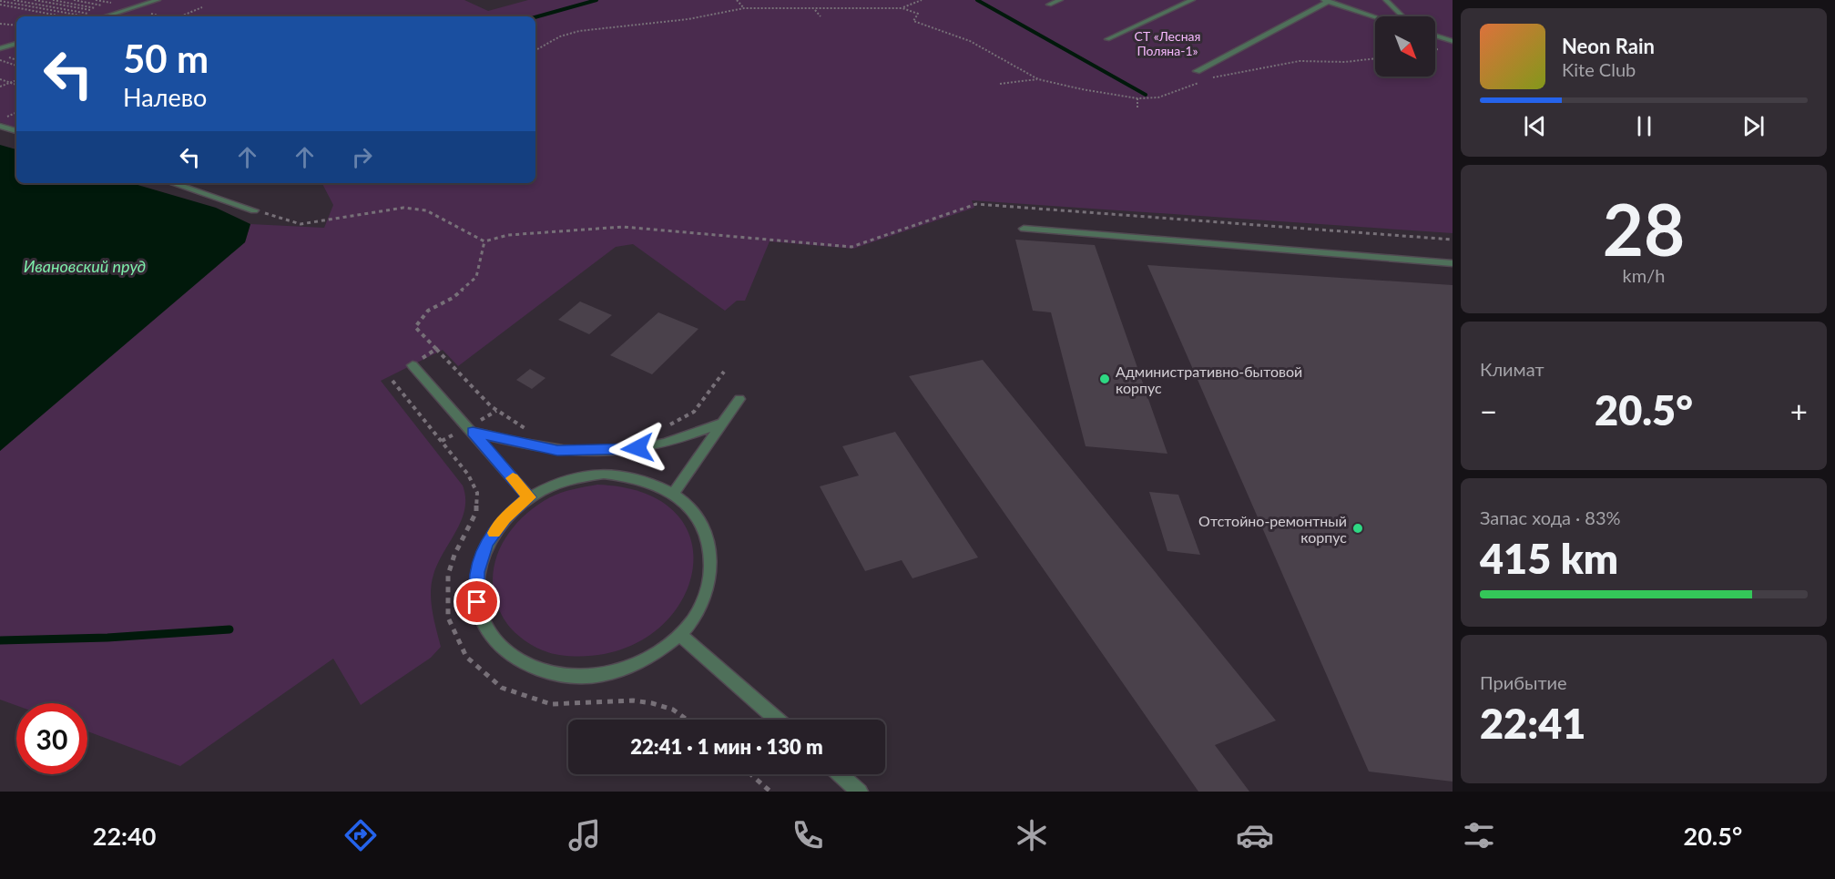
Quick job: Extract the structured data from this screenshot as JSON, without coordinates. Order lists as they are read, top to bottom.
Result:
{
  "water": ["Ивановский пруд"],
  "parks": ["СТ «Лесная Поляна-1»"],
  "places": ["Административно-бытовой корпус", "Отстойно-ремонтный корпус"],
  "north": "bottom right",
  "page": {
    "turn": ["50 m", "Налево"],
    "song": ["Neon Rain", "Kite Club"],
    "tile": [
      ["28", "km/h"],
      "Климат",
      ["Запас хода · 83%", "415 km"],
      ["Прибытие", "22:41"]
    ],
    "heat": ["−", "20.5°", "+"],
    "limit": "30",
    "trip": "22:41 · 1 мин · 130 m",
    "tabs": ["22:40", "20.5°"]
  }
}
